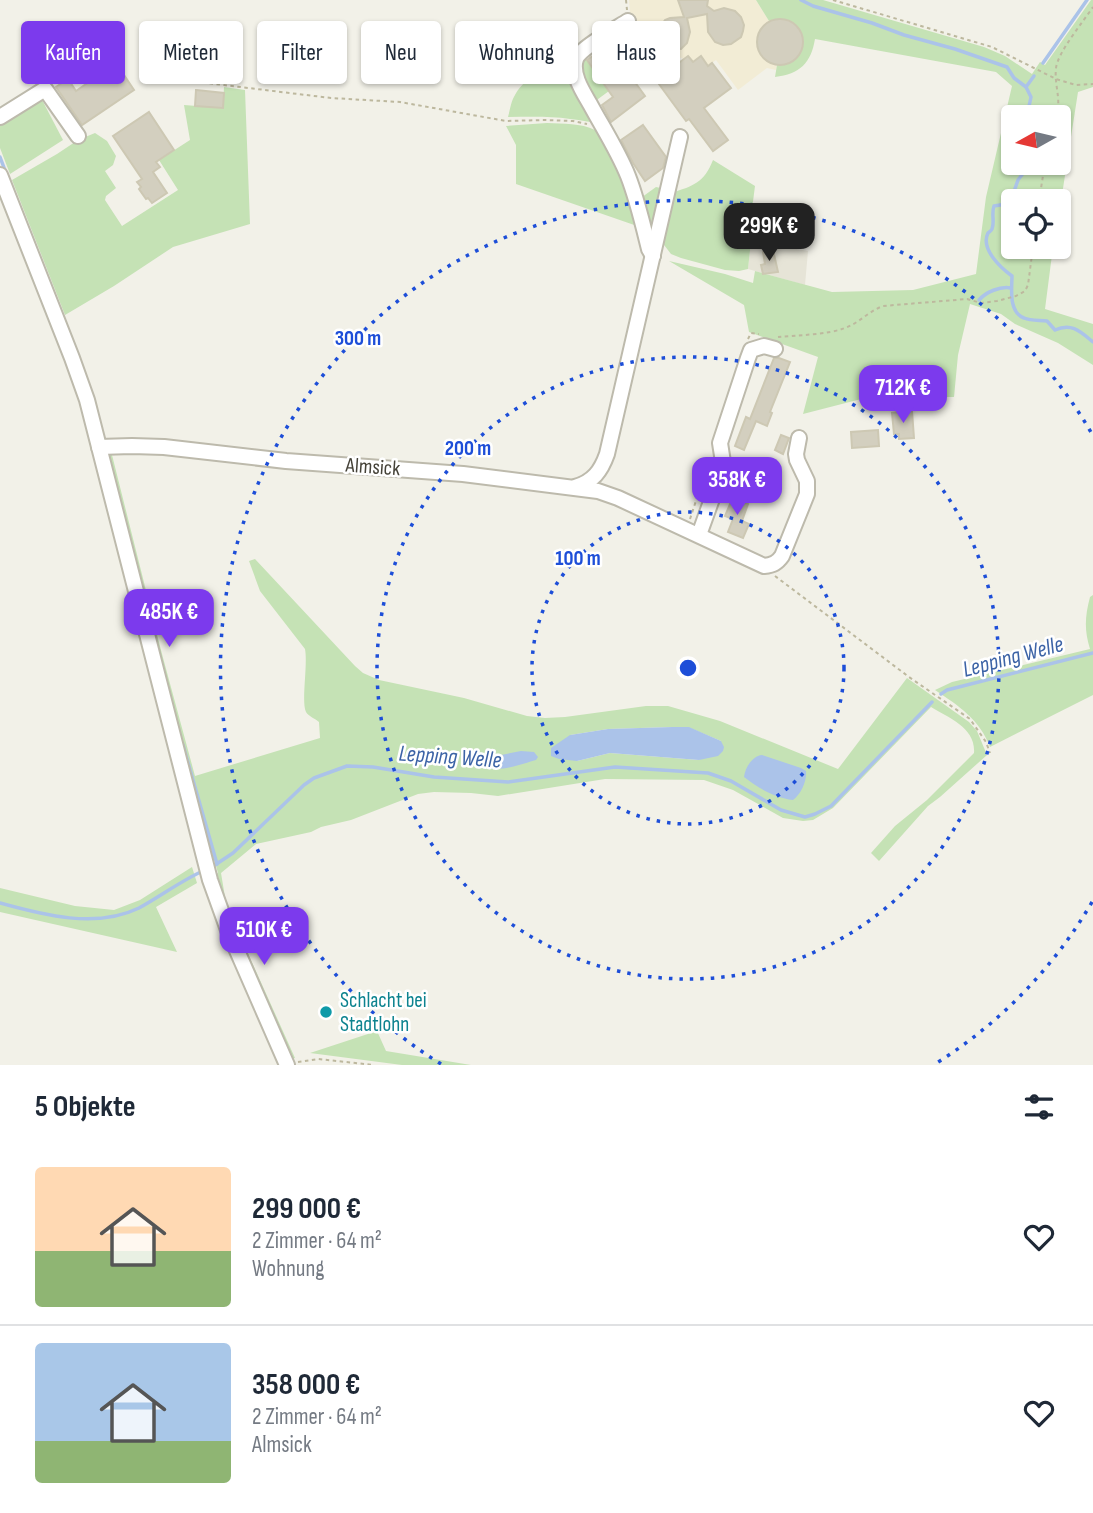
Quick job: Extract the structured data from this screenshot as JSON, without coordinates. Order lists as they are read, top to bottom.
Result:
{
  "streets": {
    "street": ["Almsick"]
  },
  "water": ["Lepping Welle"],
  "places": ["Schlacht bei Stadtlohn"],
  "north": "left",
  "page": {
    "chip": [
      "Kaufen",
      "Mieten",
      "Filter",
      "Neu",
      "Wohnung",
      "Haus"
    ],
    "price": [
      "299K €",
      "712K €",
      "358K €",
      "485K €",
      "510K €"
    ],
    "heading": "5 Objekte",
    "list": [
      {
        "name": "299 000 €",
        "note": "2 Zimmer · 64 m² · Wohnung"
      },
      {
        "name": "358 000 €",
        "note": "2 Zimmer · 64 m² · Almsick"
      }
    ]
  },
  "rings": ["300 m", "200 m", "100 m"]
}
